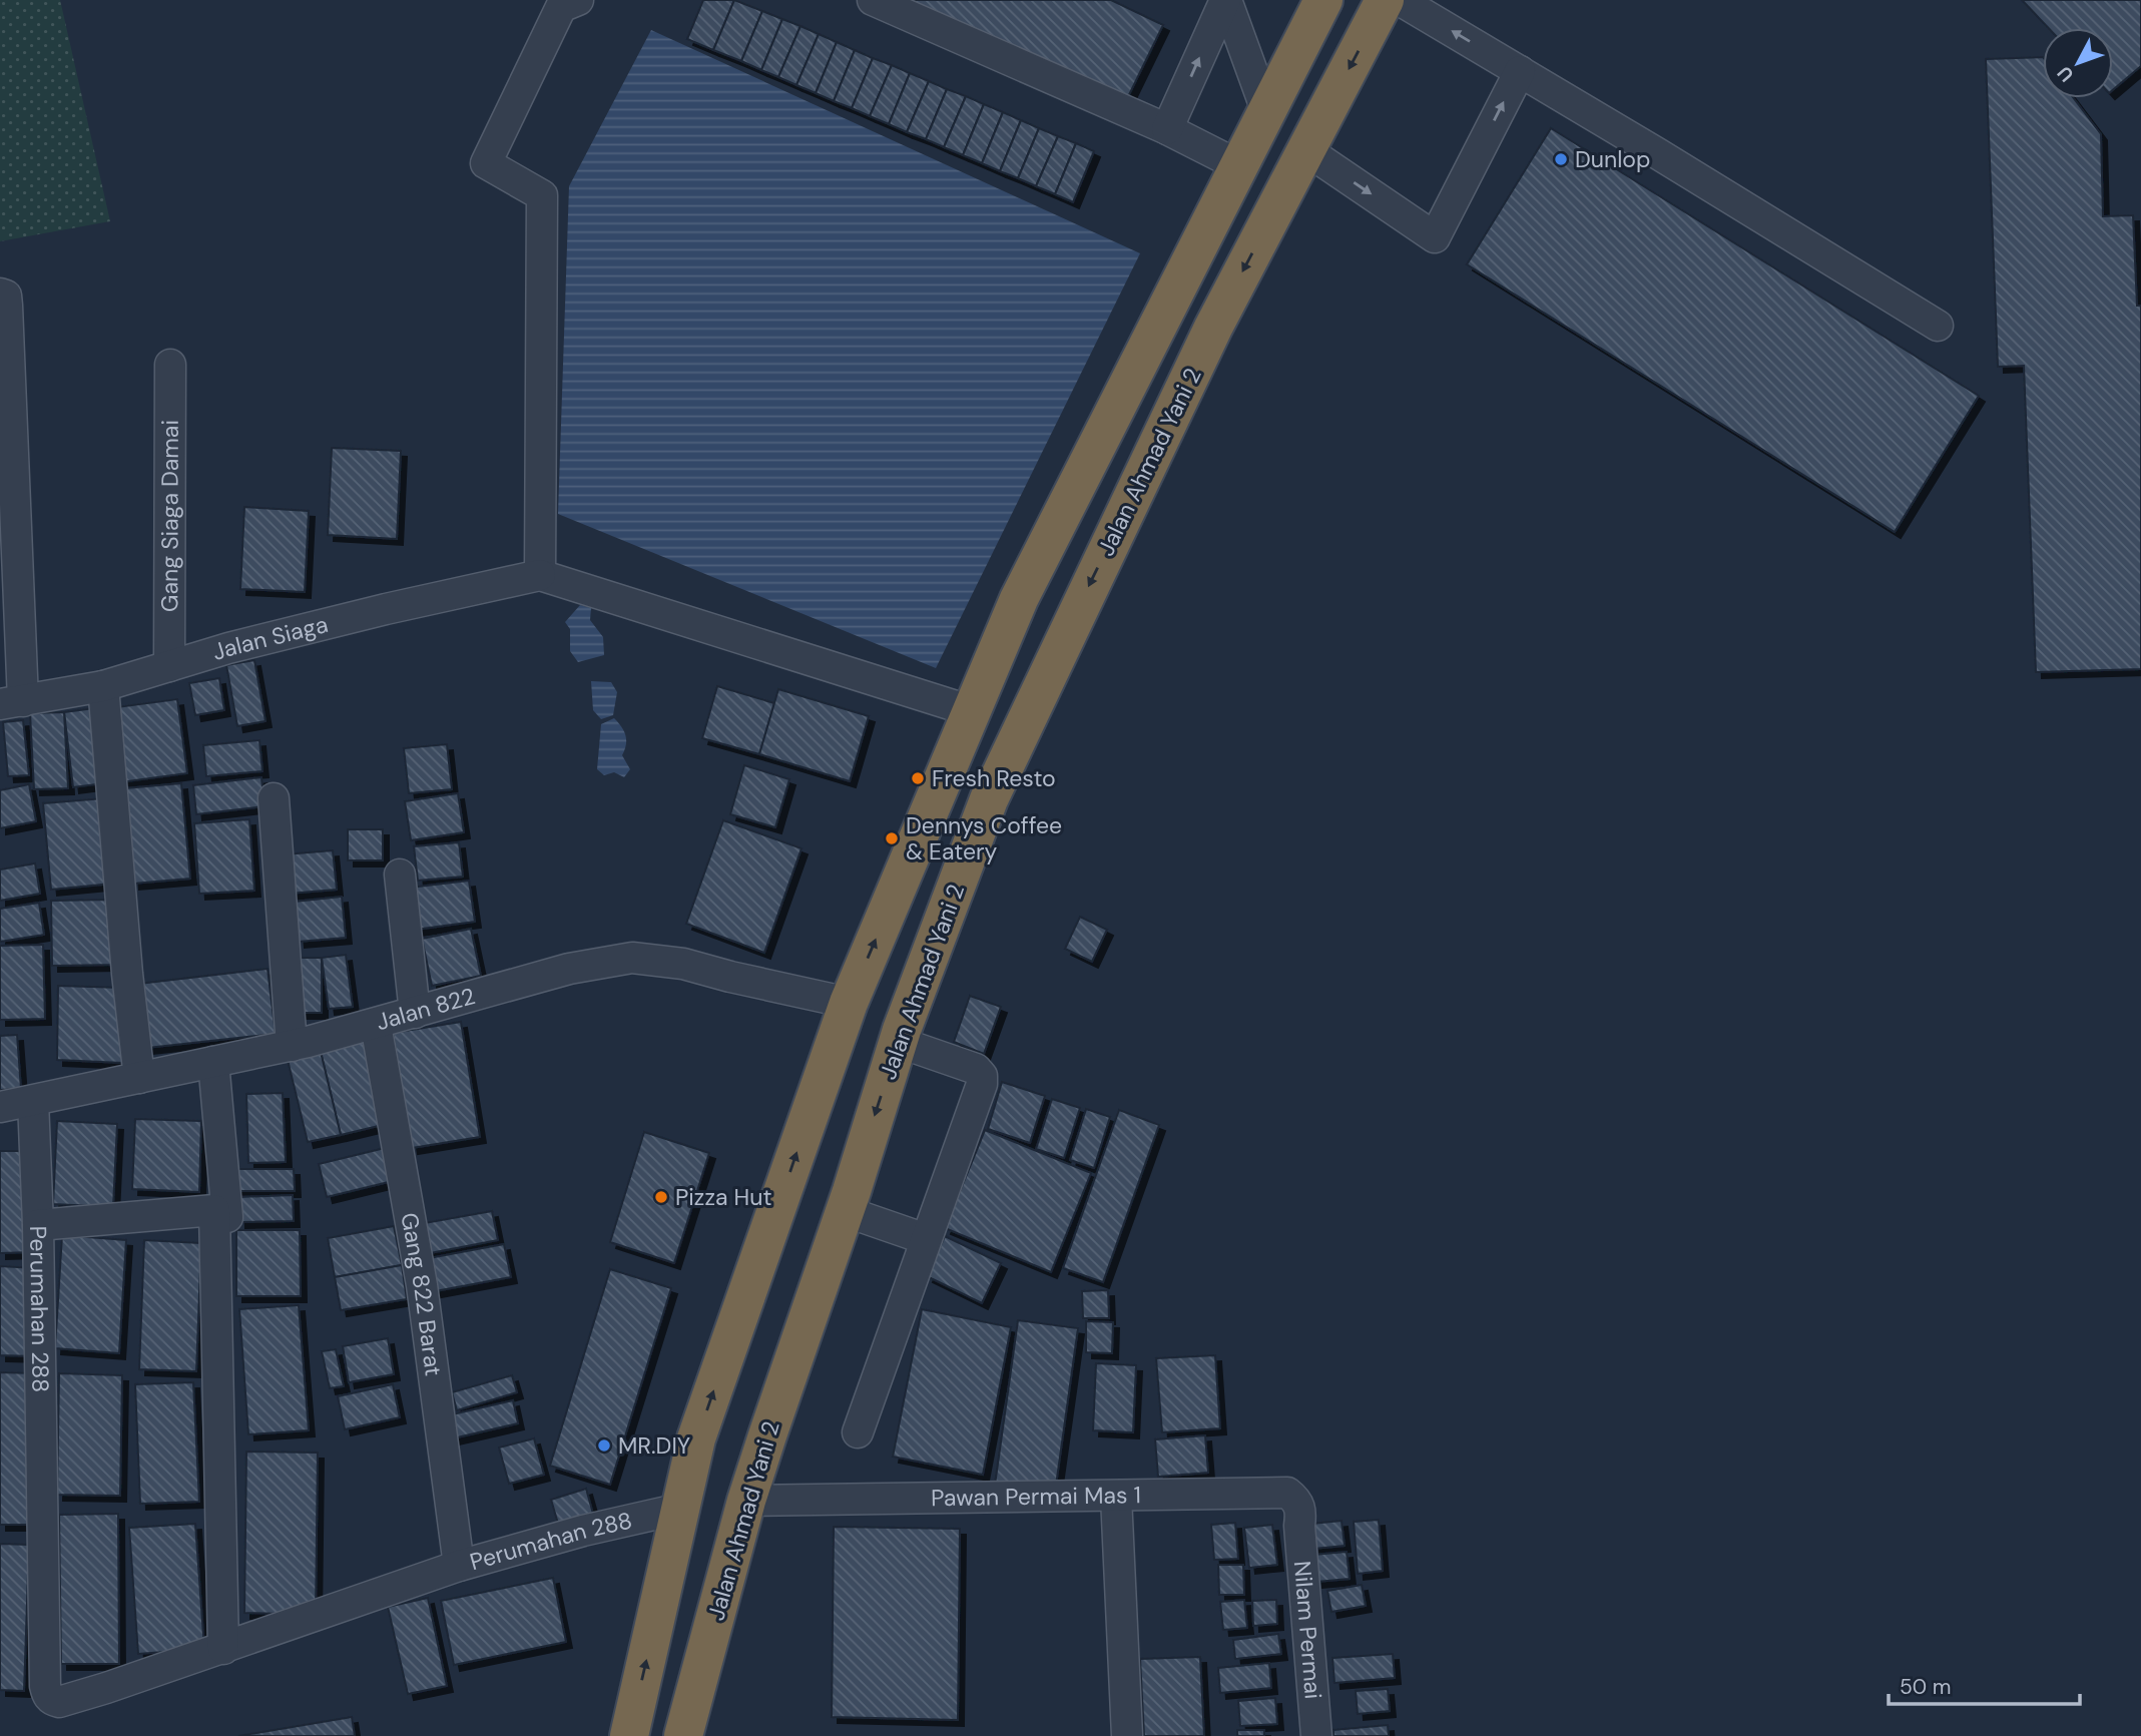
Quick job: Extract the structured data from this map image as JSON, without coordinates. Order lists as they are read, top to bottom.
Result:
{
  "streets": {
    "highway": ["Jalan Ahmad Yani 2"],
    "street": [
      "Gang Siaga Damai",
      "Jalan Siaga",
      "Jalan 822",
      "Gang 822 Barat",
      "Perumahan 288",
      "Pawan Permai Mas 1",
      "Nilam Permai"
    ]
  },
  "crossings": [
    ["Jalan Ahmad Yani 2", "Pawan Permai Mas 1"],
    ["Gang Siaga Damai", "Jalan Siaga"],
    ["Jalan 822", "Gang 822 Barat"],
    ["Gang 822 Barat", "Perumahan 288"],
    ["Pawan Permai Mas 1", "Nilam Permai"]
  ],
  "places": [
    "Dunlop",
    "Fresh Resto",
    "Dennys Coffee & Eatery",
    "Pizza Hut",
    "MR.DIY"
  ],
  "scale_bar": "50 m",
  "north": "bottom left"
}
